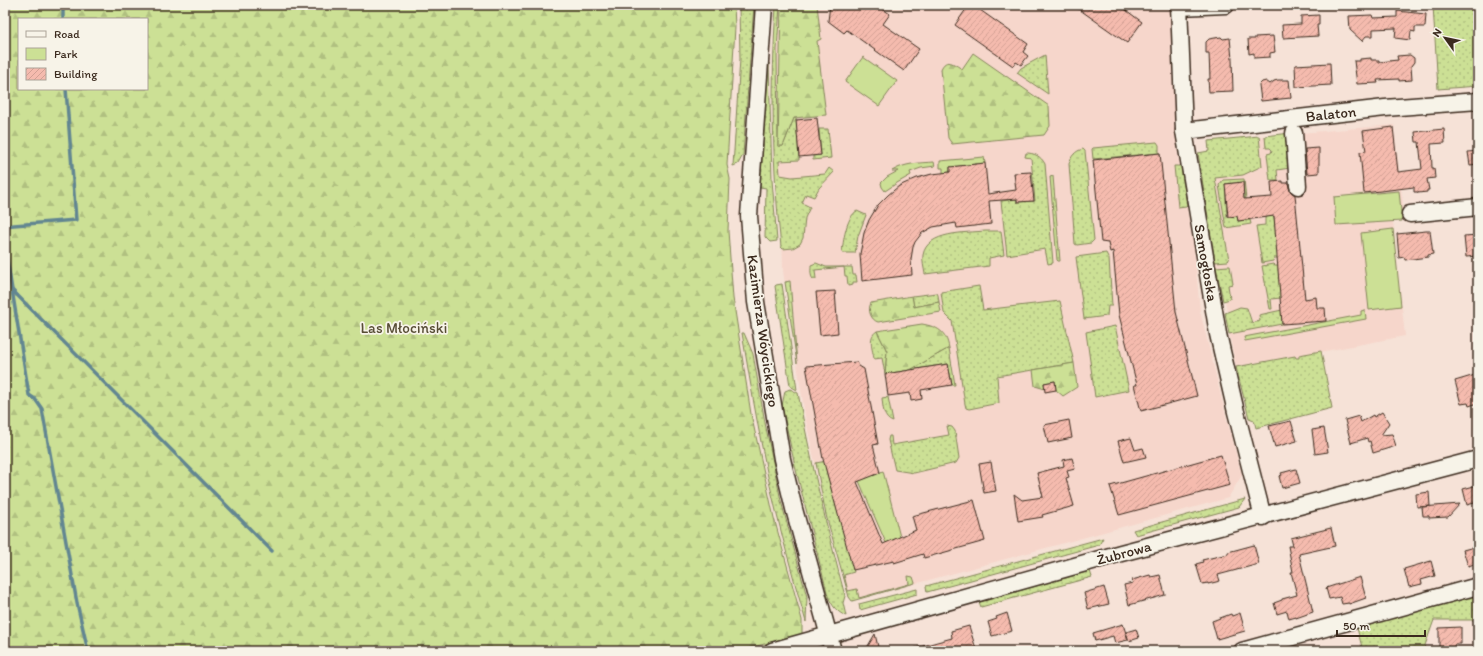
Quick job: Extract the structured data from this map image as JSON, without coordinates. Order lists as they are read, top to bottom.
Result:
{
  "streets": {
    "street": [
      "Balaton",
      "Samogłoska",
      "Kazimierza Wóycickiego",
      "Żubrowa"
    ]
  },
  "crossings": [
    ["Balaton", "Samogłoska"],
    ["Samogłoska", "Żubrowa"],
    ["Kazimierza Wóycickiego", "Żubrowa"]
  ],
  "parks": ["Las Młociński"],
  "legend": ["Road", "Park", "Building"],
  "scale_bar": "50 m",
  "north": "top left"
}
